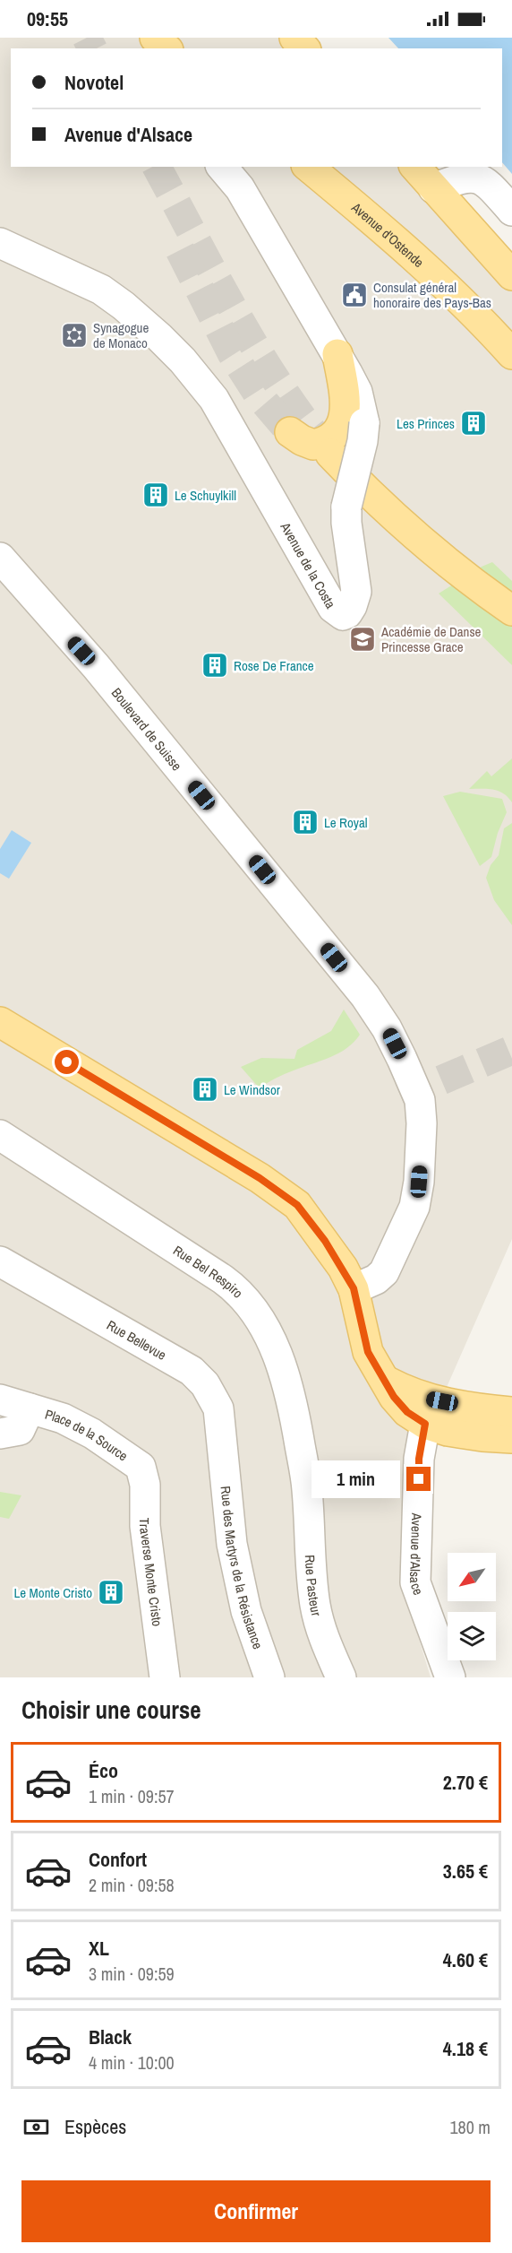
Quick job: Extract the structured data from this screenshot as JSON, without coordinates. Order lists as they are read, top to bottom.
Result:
{
  "streets": {
    "main road": ["Avenue d'Ostende"],
    "street": [
      "Avenue de la Costa",
      "Boulevard de Suisse",
      "Rue Bel Respiro",
      "Rue Bellevue",
      "Place de la Source",
      "Avenue d'Alsace",
      "Rue des Martyrs de la Résistance",
      "Traverse Monte Cristo",
      "Rue Pasteur"
    ]
  },
  "crossings": [
    ["Rue Bel Respiro", "Rue Pasteur"],
    ["Rue Bellevue", "Rue des Martyrs de la Résistance"],
    ["Place de la Source", "Traverse Monte Cristo"]
  ],
  "places": {
    "public building": ["Consulat général honoraire des Pays-Bas"],
    "synagogue": ["Synagogue de Monaco"],
    "building": [
      "Les Princes",
      "Le Schuylkill",
      "Rose De France",
      "Le Royal",
      "Le Windsor",
      "Le Monte Cristo"
    ],
    "school or university": ["Académie de Danse Princesse Grace"]
  },
  "north": "bottom left",
  "page": {
    "status": "09:55",
    "banner": ["Novotel", "Avenue d'Alsace"],
    "bubble": "1 min",
    "heading": "Choisir une course",
    "list": [
      {
        "name": "Éco",
        "note": "1 min · 09:57",
        "value": "2.70 €"
      },
      {
        "name": "Confort",
        "note": "2 min · 09:58",
        "value": "3.65 €"
      },
      {
        "name": "XL",
        "note": "3 min · 09:59",
        "value": "4.60 €"
      },
      {
        "name": "Black",
        "note": "4 min · 10:00",
        "value": "4.18 €"
      }
    ],
    "pay": ["Espèces", "180 m"],
    "buttons": "Confirmer"
  }
}
